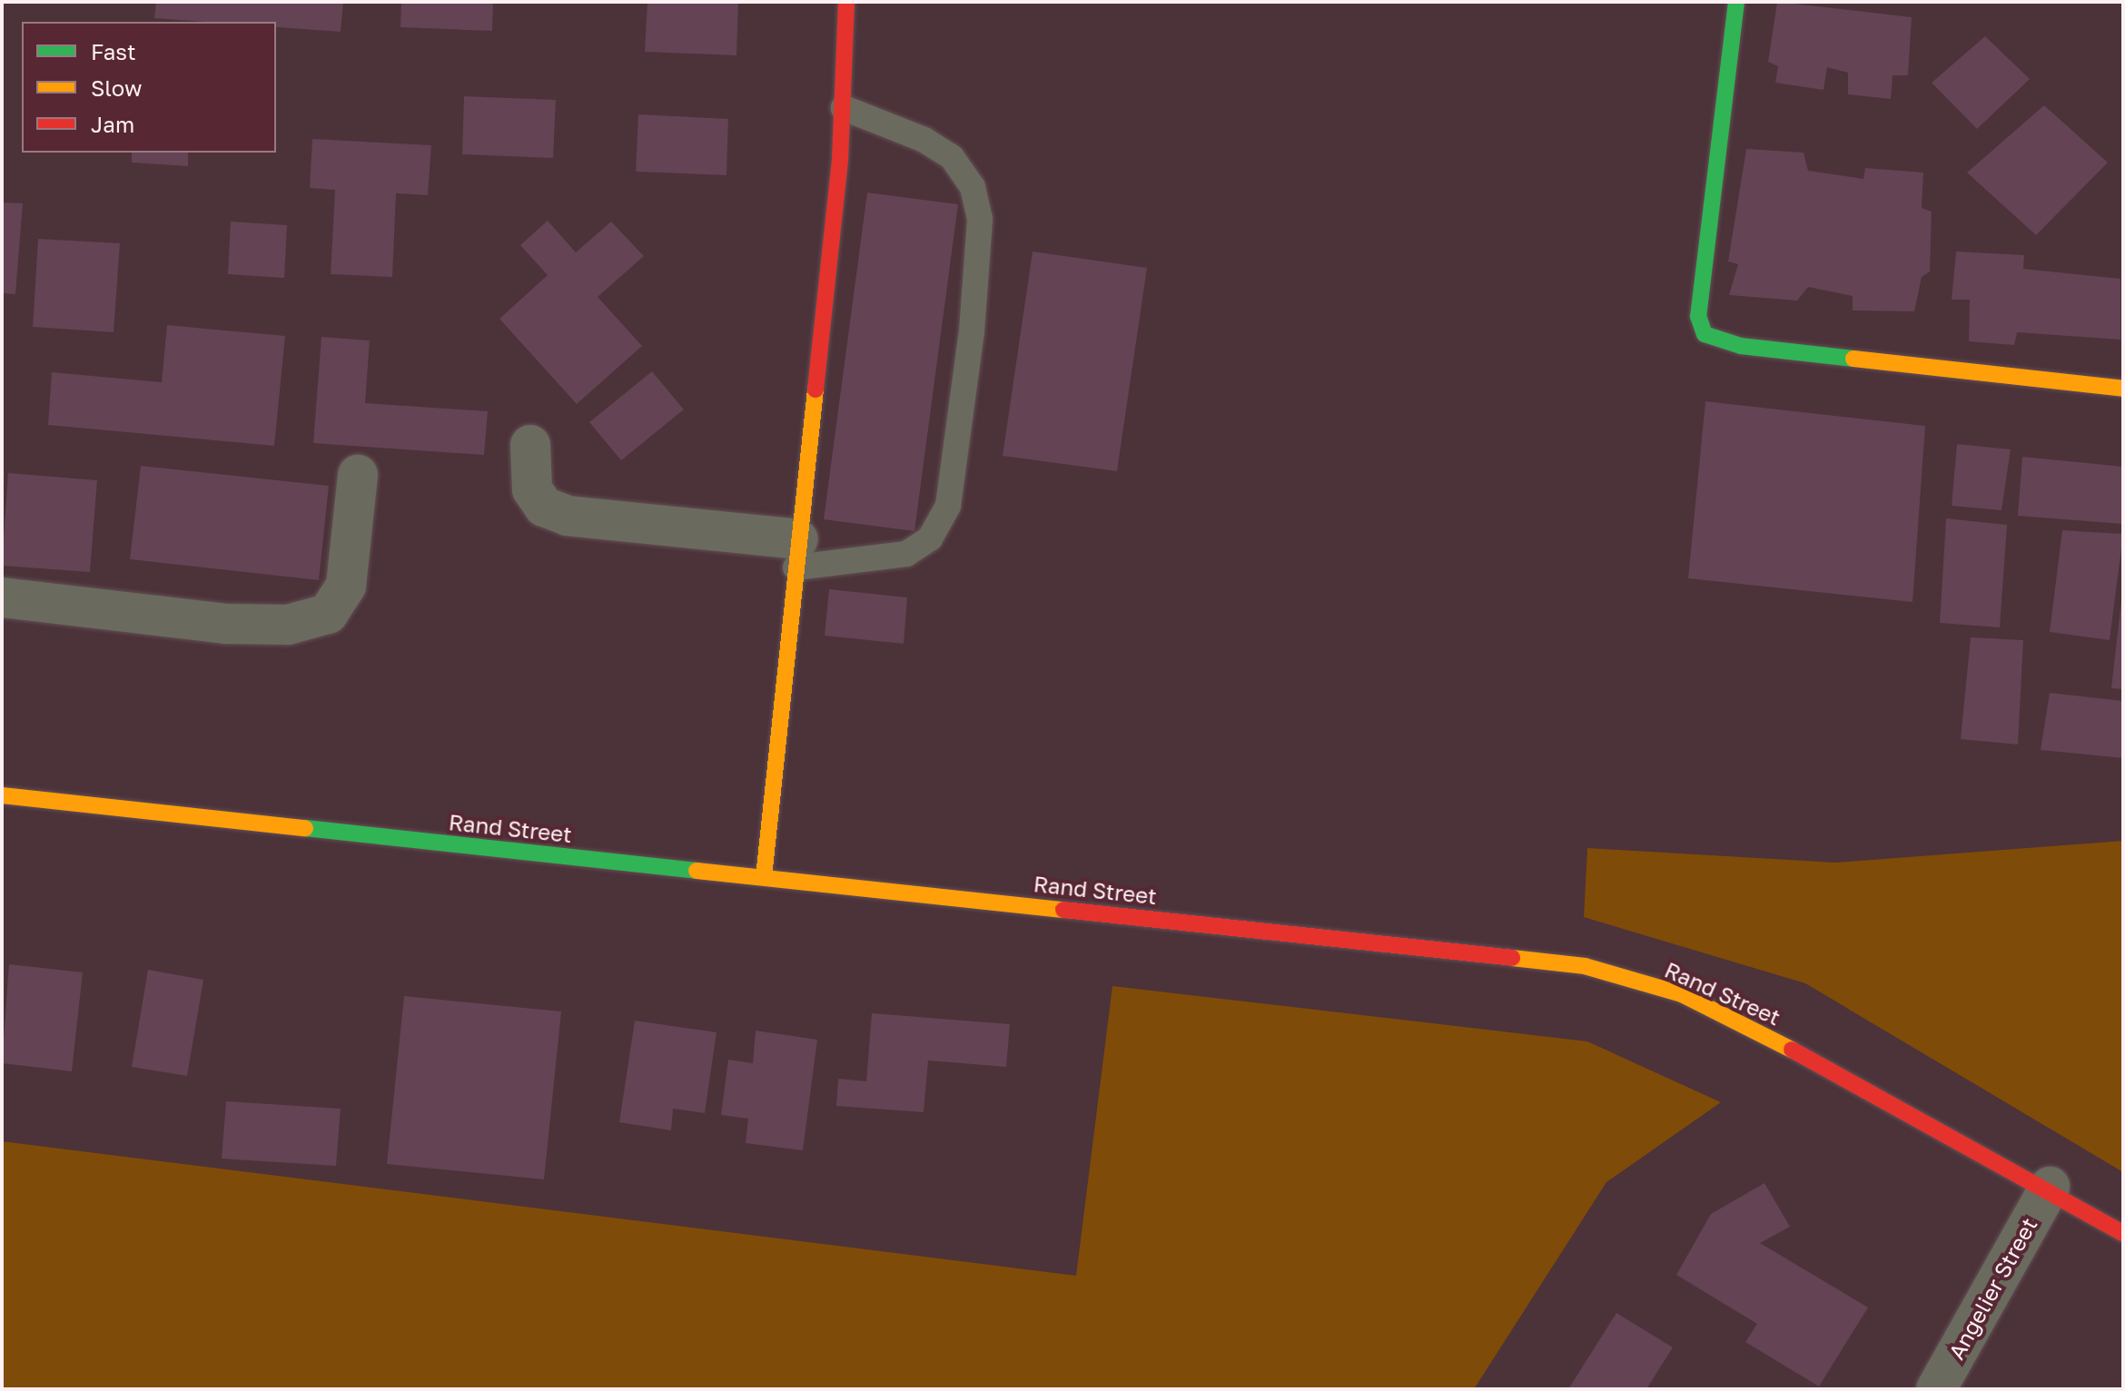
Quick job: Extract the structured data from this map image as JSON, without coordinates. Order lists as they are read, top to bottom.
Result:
{
  "streets": {
    "street": ["Rand Street", "Angelier Street"]
  },
  "crossings": [
    ["Rand Street", "Angelier Street"]
  ],
  "legend": ["Fast", "Slow", "Jam"]
}
